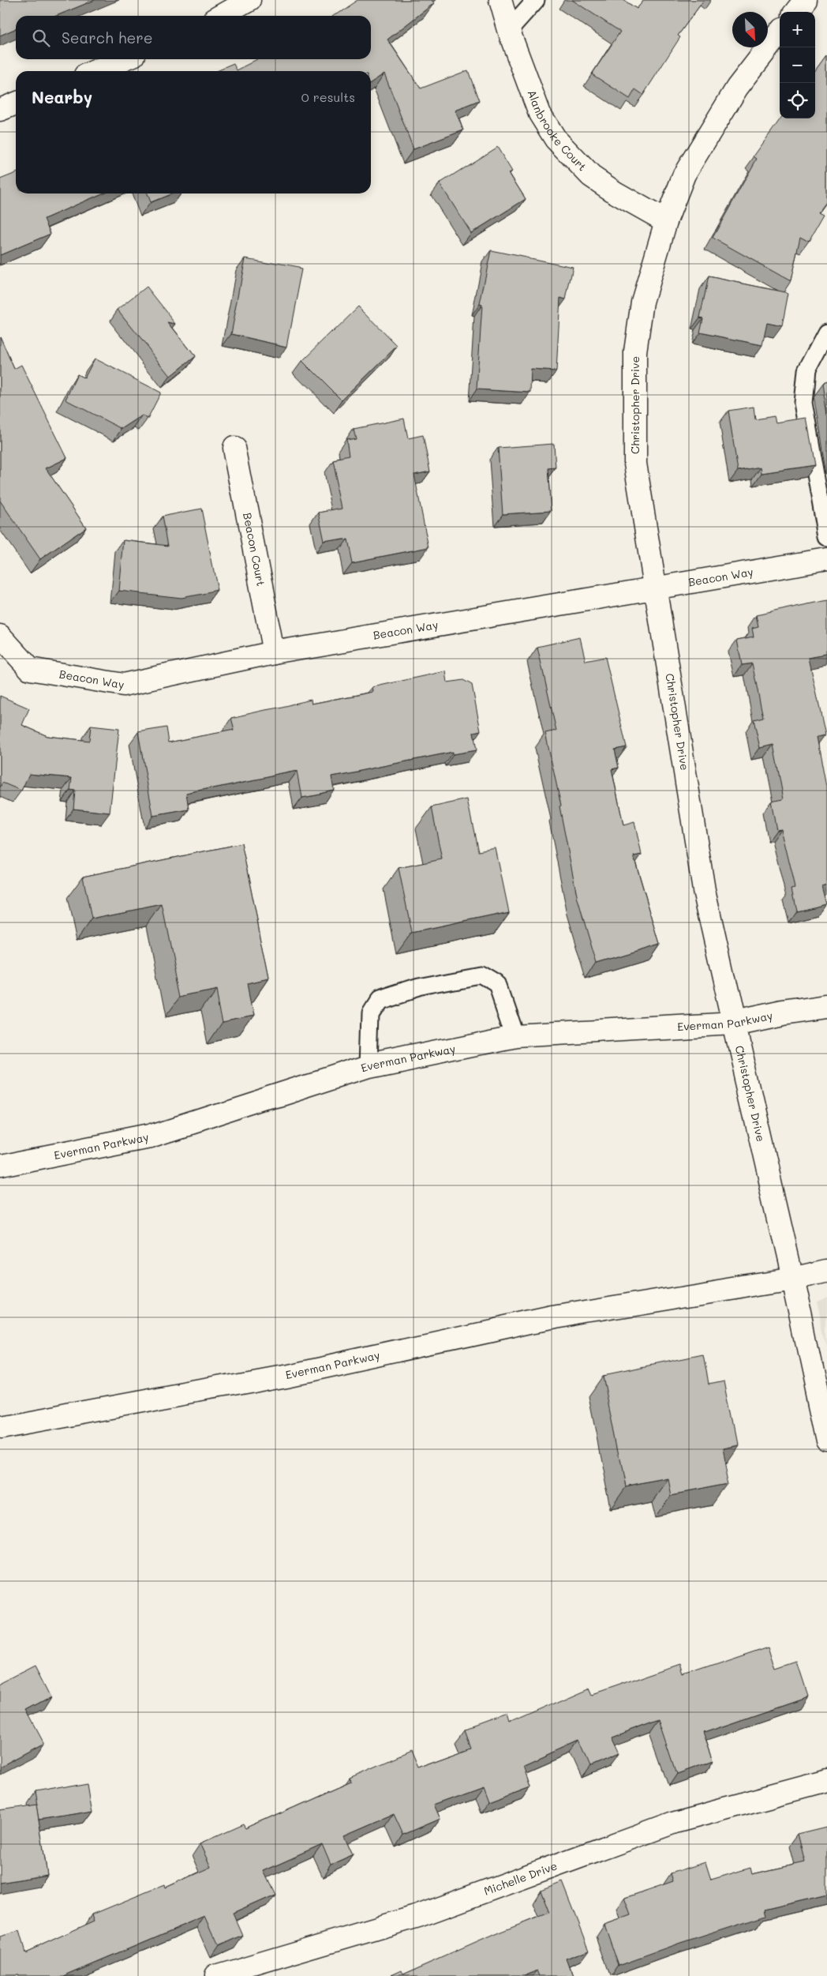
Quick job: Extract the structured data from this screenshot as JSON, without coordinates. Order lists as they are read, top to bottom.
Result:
{
  "streets": {
    "street": [
      "Alanbrooke Court",
      "Christopher Drive",
      "Beacon Court",
      "Beacon Way",
      "Everman Parkway",
      "Michelle Drive"
    ]
  },
  "crossings": [
    ["Alanbrooke Court", "Christopher Drive"],
    ["Christopher Drive", "Beacon Way"],
    ["Christopher Drive", "Everman Parkway"],
    ["Beacon Court", "Beacon Way"]
  ],
  "north": "bottom right",
  "page": {
    "map_buttons": ["+", "−"],
    "search": "Search here",
    "heading": ["Nearby", "0 results"]
  }
}
